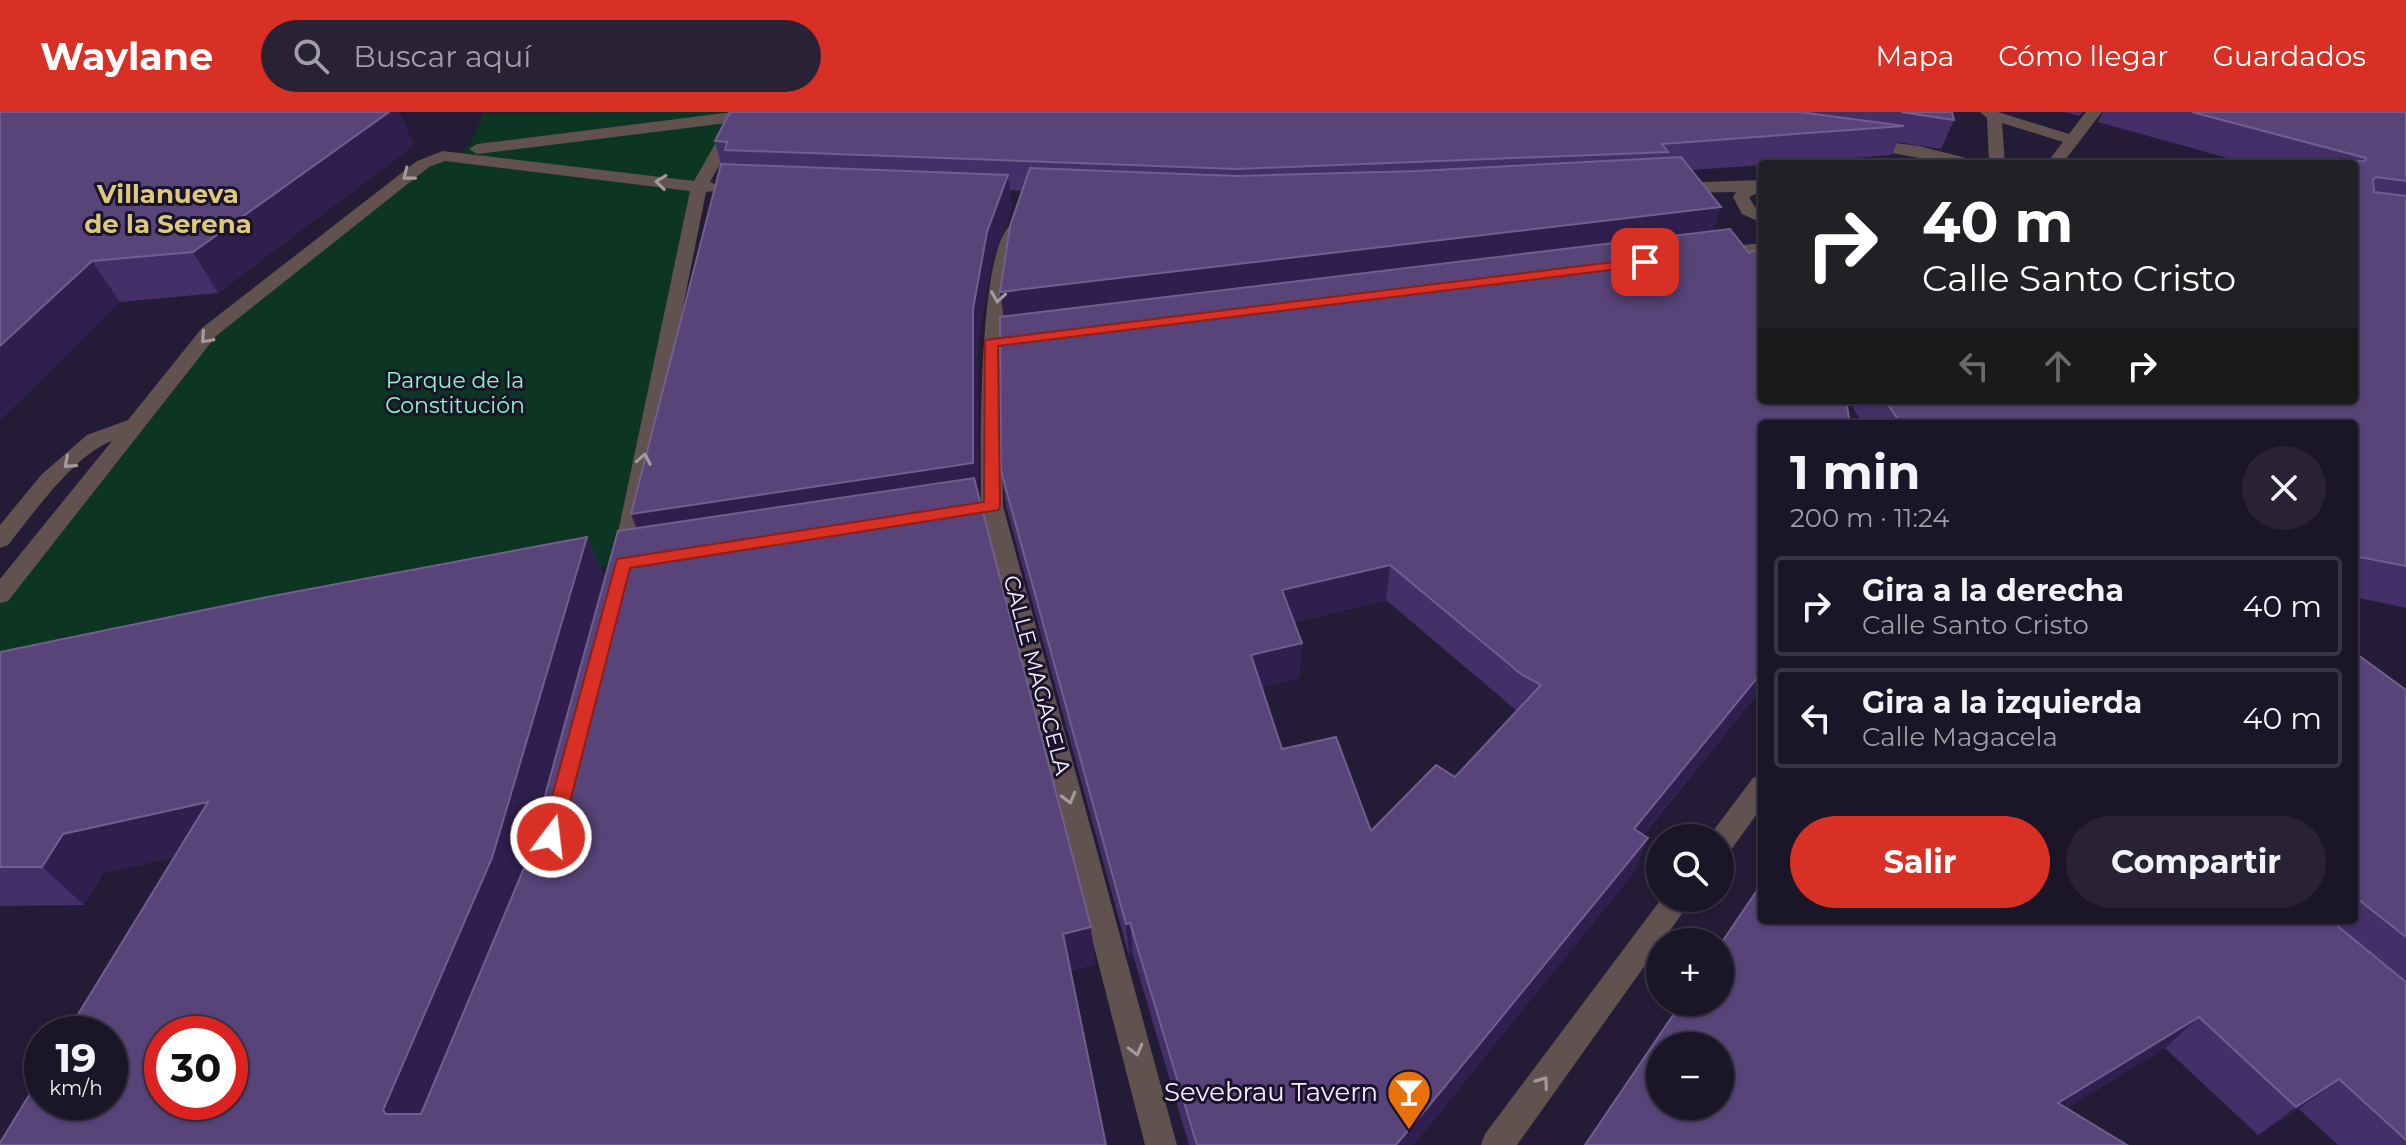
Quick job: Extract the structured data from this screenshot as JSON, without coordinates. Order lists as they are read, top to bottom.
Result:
{
  "streets": {
    "street": ["CALLE MAGACELA"]
  },
  "one_way": ["CALLE MAGACELA"],
  "districts": ["Villanueva de la Serena"],
  "parks": ["Parque de la Constitución"],
  "places": {
    "bar": ["Sevebrau Tavern"]
  },
  "page": {
    "header": "Waylane",
    "search": "Buscar aquí",
    "nav": ["Mapa", "Cómo llegar", "Guardados"],
    "turn": ["40 m", "Calle Santo Cristo"],
    "heading": ["1 min", "200 m · 11:24"],
    "list": [
      {
        "name": "Gira a la derecha",
        "note": "Calle Santo Cristo",
        "value": "40 m"
      },
      {
        "name": "Gira a la izquierda",
        "note": "Calle Magacela",
        "value": "40 m"
      }
    ],
    "buttons": ["Salir", "Compartir"],
    "map_buttons": ["+", "−"],
    "speed": "19 km/h",
    "limit": "30"
  }
}
